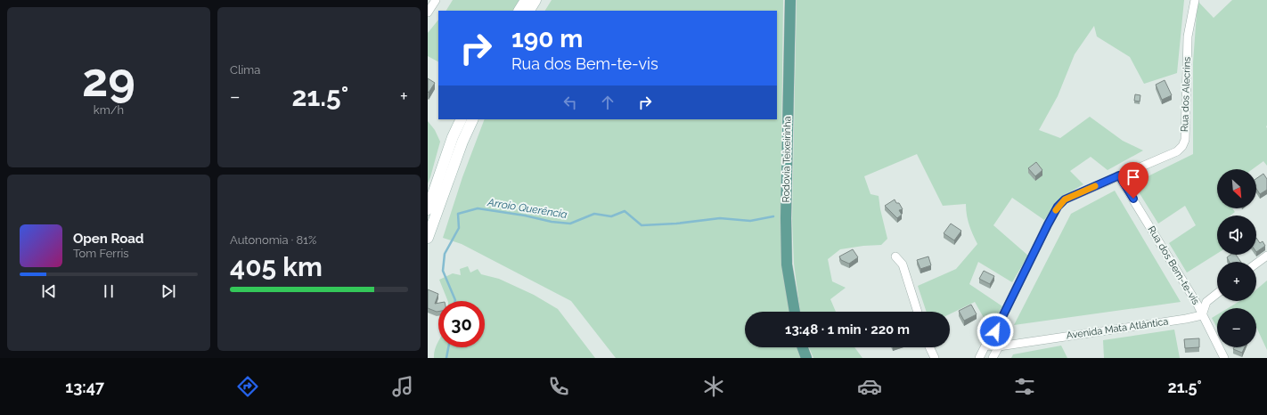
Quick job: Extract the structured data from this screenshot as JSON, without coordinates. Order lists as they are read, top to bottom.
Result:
{
  "streets": {
    "main road": ["Rodovia Teixeirinha"],
    "street": ["Rua dos Alecrins", "Rua dos Bem-te-vis", "Avenida Mata Atlântica"]
  },
  "crossings": [
    ["Rua dos Alecrins", "Rua dos Bem-te-vis"],
    ["Rua dos Alecrins", "Avenida Mata Atlântica"],
    ["Rua dos Bem-te-vis", "Avenida Mata Atlântica"]
  ],
  "water": ["Arroio Querência"],
  "north": "bottom right",
  "page": {
    "tile": [
      ["29", "km/h"],
      "Clima",
      ["Autonomia · 81%", "405 km"]
    ],
    "turn": ["190 m", "Rua dos Bem-te-vis"],
    "heat": ["−", "21.5°", "+"],
    "map_buttons": ["+", "−"],
    "song": ["Open Road", "Tom Ferris"],
    "limit": "30",
    "trip": "13:48 · 1 min · 220 m",
    "tabs": ["13:47", "21.5°"]
  }
}
